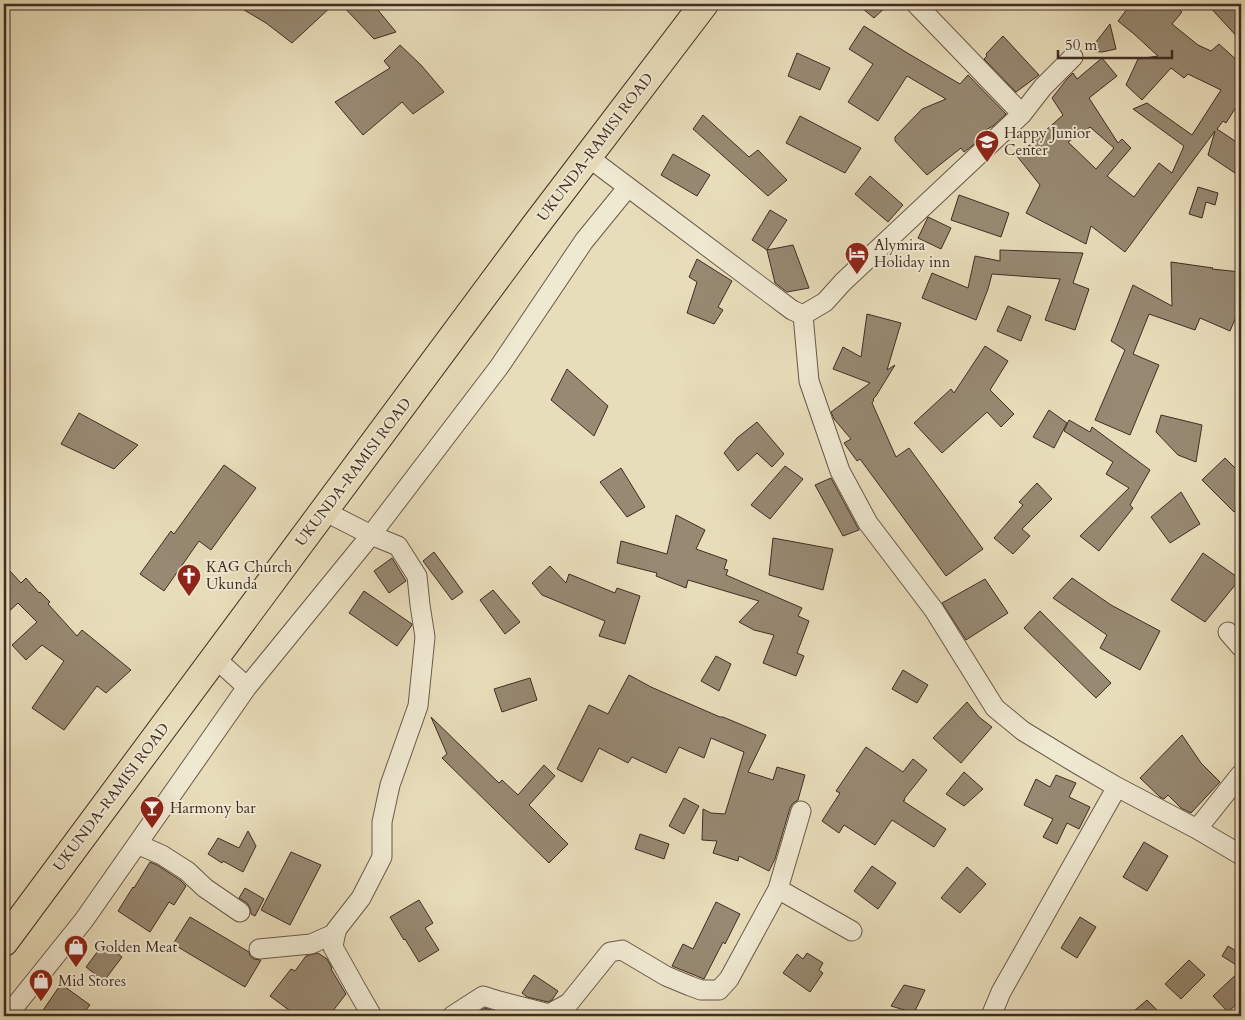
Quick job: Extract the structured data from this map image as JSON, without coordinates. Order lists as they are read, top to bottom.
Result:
{
  "streets": {
    "highway": ["UKUNDA-RAMISI ROAD"]
  },
  "places": {
    "school or university": ["Happy Junior Center"],
    "hotel": ["Alymira Holiday inn"],
    "church": ["KAG Church Ukunda"],
    "bar": ["Harmony bar"],
    "shop": ["Golden Meat", "Mid Stores"]
  },
  "scale_bar": "50 m"
}
